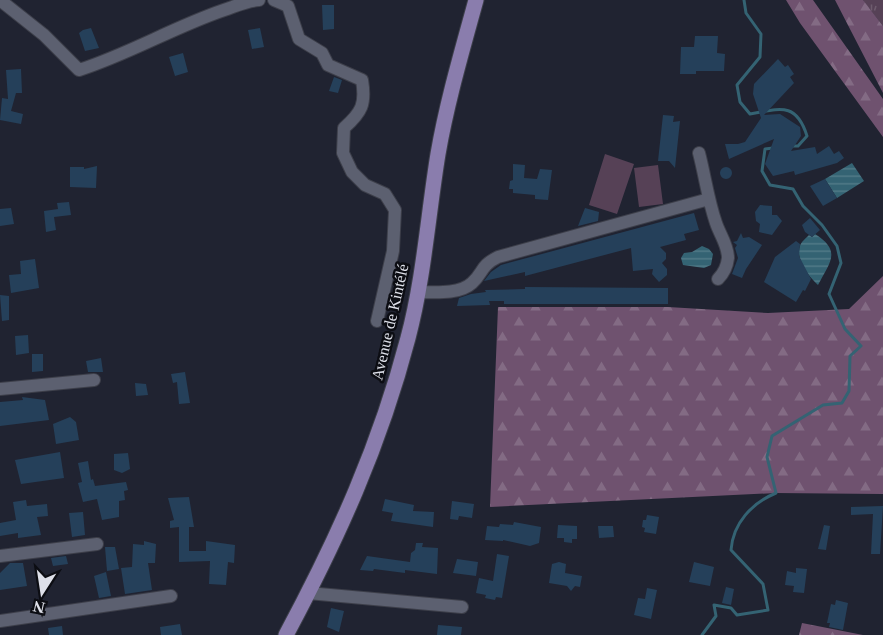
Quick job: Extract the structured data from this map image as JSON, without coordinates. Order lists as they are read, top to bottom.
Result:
{
  "streets": {
    "main road": ["Avenue de Kintélé"]
  },
  "north": "bottom"
}
